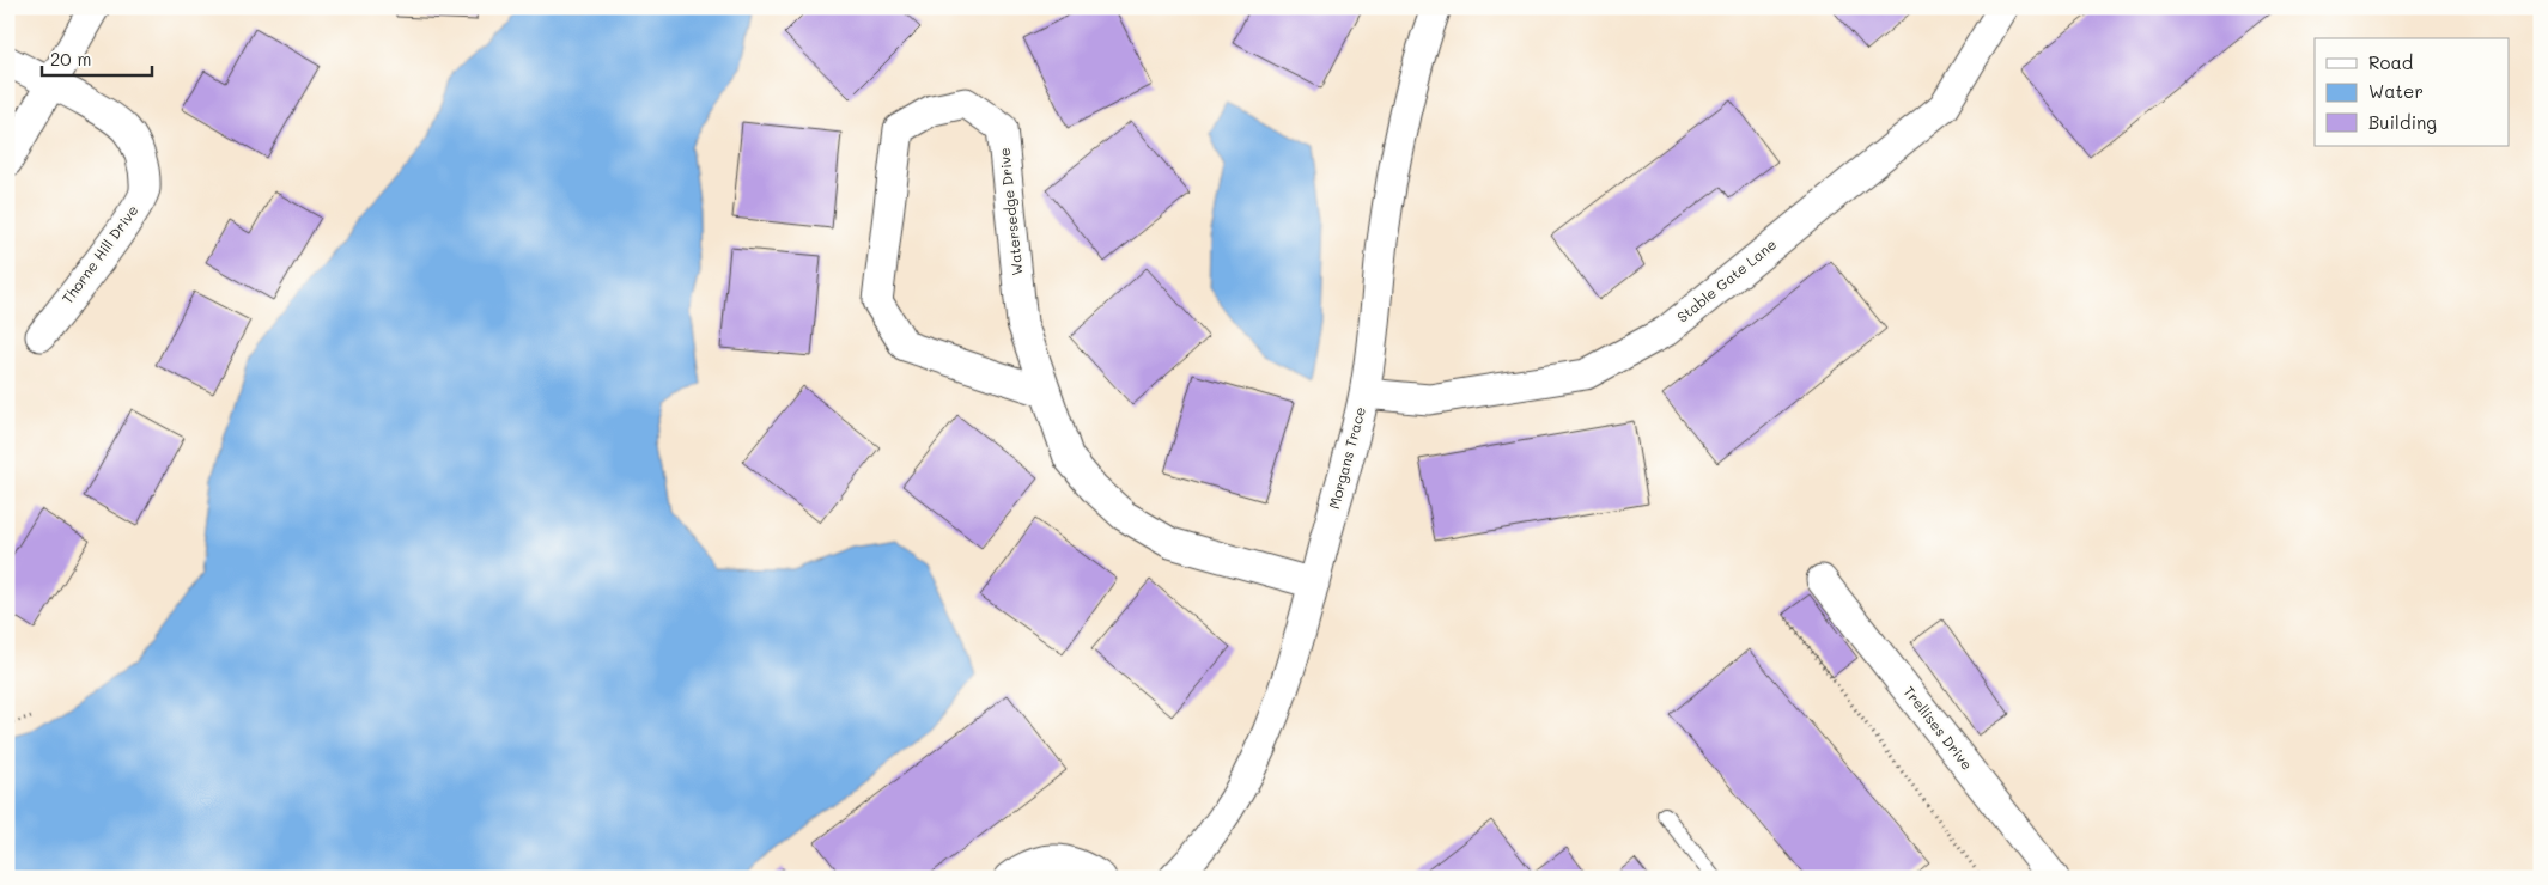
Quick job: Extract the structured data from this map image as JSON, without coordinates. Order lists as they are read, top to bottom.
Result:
{
  "streets": {
    "street": [
      "Watersedge Drive",
      "Thorne Hill Drive",
      "Stable Gate Lane",
      "Morgans Trace",
      "Trellises Drive"
    ]
  },
  "crossings": [
    ["Watersedge Drive", "Morgans Trace"],
    ["Stable Gate Lane", "Morgans Trace"]
  ],
  "legend": ["Road", "Water", "Building"],
  "scale_bar": "20 m"
}
